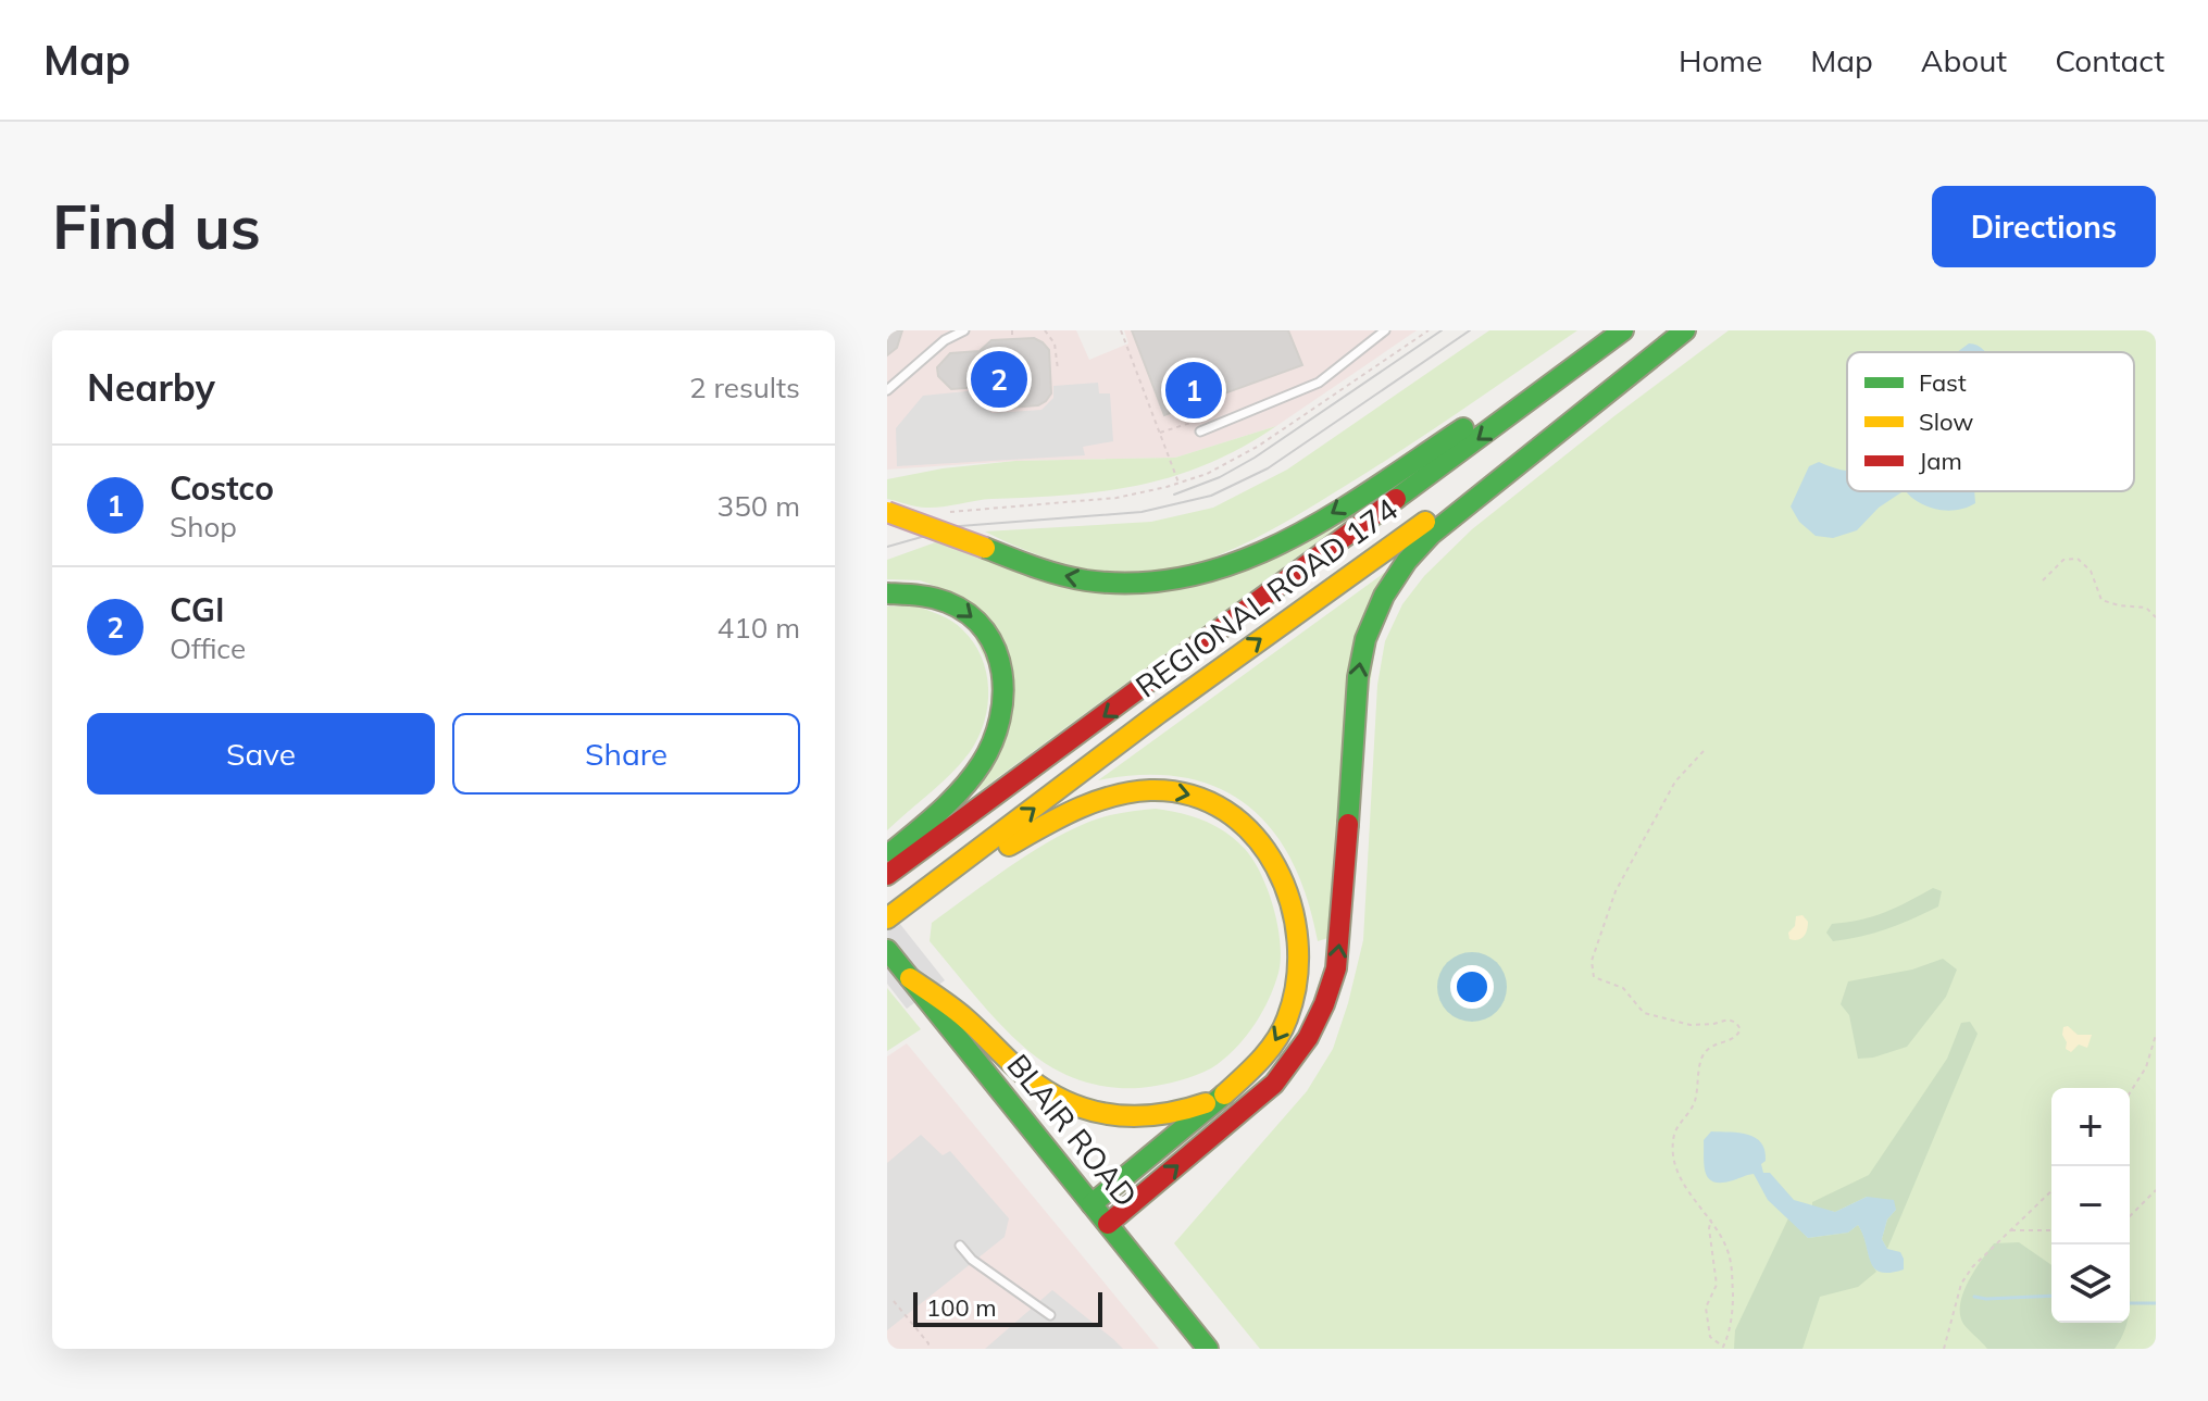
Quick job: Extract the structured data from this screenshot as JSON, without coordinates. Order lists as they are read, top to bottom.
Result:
{
  "streets": {
    "main road": ["REGIONAL ROAD 174", "BLAIR ROAD"]
  },
  "legend": ["Fast", "Slow", "Jam"],
  "scale_bar": "100 m",
  "page": {
    "header": "Map",
    "nav": [
      "Home",
      "Map",
      "About",
      "Contact"
    ],
    "buttons": [
      "Directions",
      ["Save", "Share"]
    ],
    "title": "Find us",
    "heading": ["Nearby", "2 results"],
    "pins": ["2", "1"],
    "list": [
      {
        "mark": "1",
        "name": "Costco",
        "note": "Shop",
        "value": "350 m"
      },
      {
        "mark": "2",
        "name": "CGI",
        "note": "Office",
        "value": "410 m"
      }
    ],
    "map_buttons": ["+", "−"],
    "scale": "100 m"
  }
}
